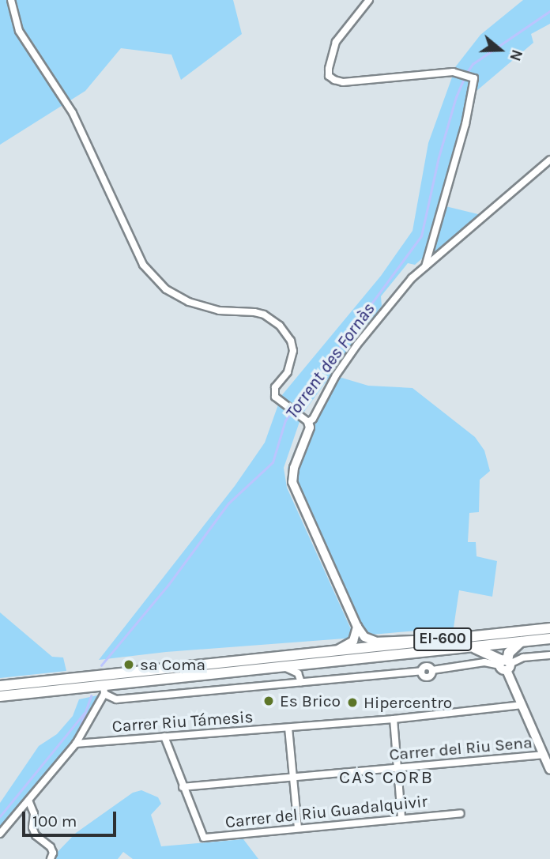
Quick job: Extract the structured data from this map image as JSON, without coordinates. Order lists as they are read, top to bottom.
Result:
{
  "streets": {
    "main road": ["EI-600"],
    "street": ["Carrer Riu Támesis", "Carrer del Riu Sena", "Carrer del Riu Guadalquivir"]
  },
  "crossings": [
    ["Carrer Riu Támesis", "Carrer del Riu Guadalquivir"],
    ["Carrer del Riu Sena", "Carrer del Riu Guadalquivir"]
  ],
  "districts": ["CAS CORB"],
  "water": ["Torrent des Fornàs"],
  "places": ["sa Coma", "Es Brico", "Hipercentro"],
  "scale_bar": "100 m",
  "north": "right"
}
